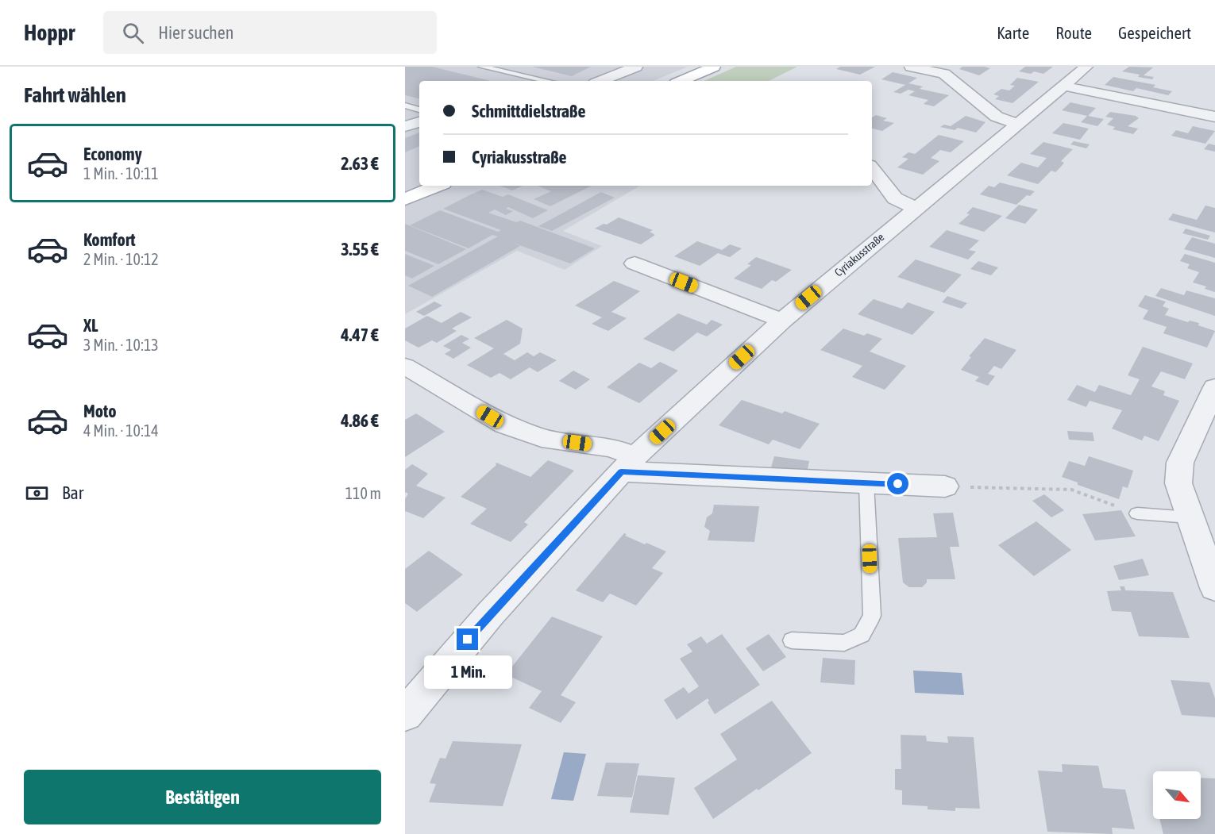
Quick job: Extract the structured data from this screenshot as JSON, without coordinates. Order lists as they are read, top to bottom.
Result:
{
  "streets": {
    "street": ["Cyriakusstraße"]
  },
  "north": "bottom right",
  "page": {
    "header": "Hoppr",
    "search": "Hier suchen",
    "nav": ["Karte", "Route", "Gespeichert"],
    "heading": "Fahrt wählen",
    "banner": ["Schmittdielstraße", "Cyriakusstraße"],
    "list": [
      {
        "name": "Economy",
        "note": "1 Min. · 10:11",
        "value": "2.63 €"
      },
      {
        "name": "Komfort",
        "note": "2 Min. · 10:12",
        "value": "3.55 €"
      },
      {
        "name": "XL",
        "note": "3 Min. · 10:13",
        "value": "4.47 €"
      },
      {
        "name": "Moto",
        "note": "4 Min. · 10:14",
        "value": "4.86 €"
      }
    ],
    "pay": ["Bar", "110 m"],
    "bubble": "1 Min.",
    "buttons": "Bestätigen"
  }
}
